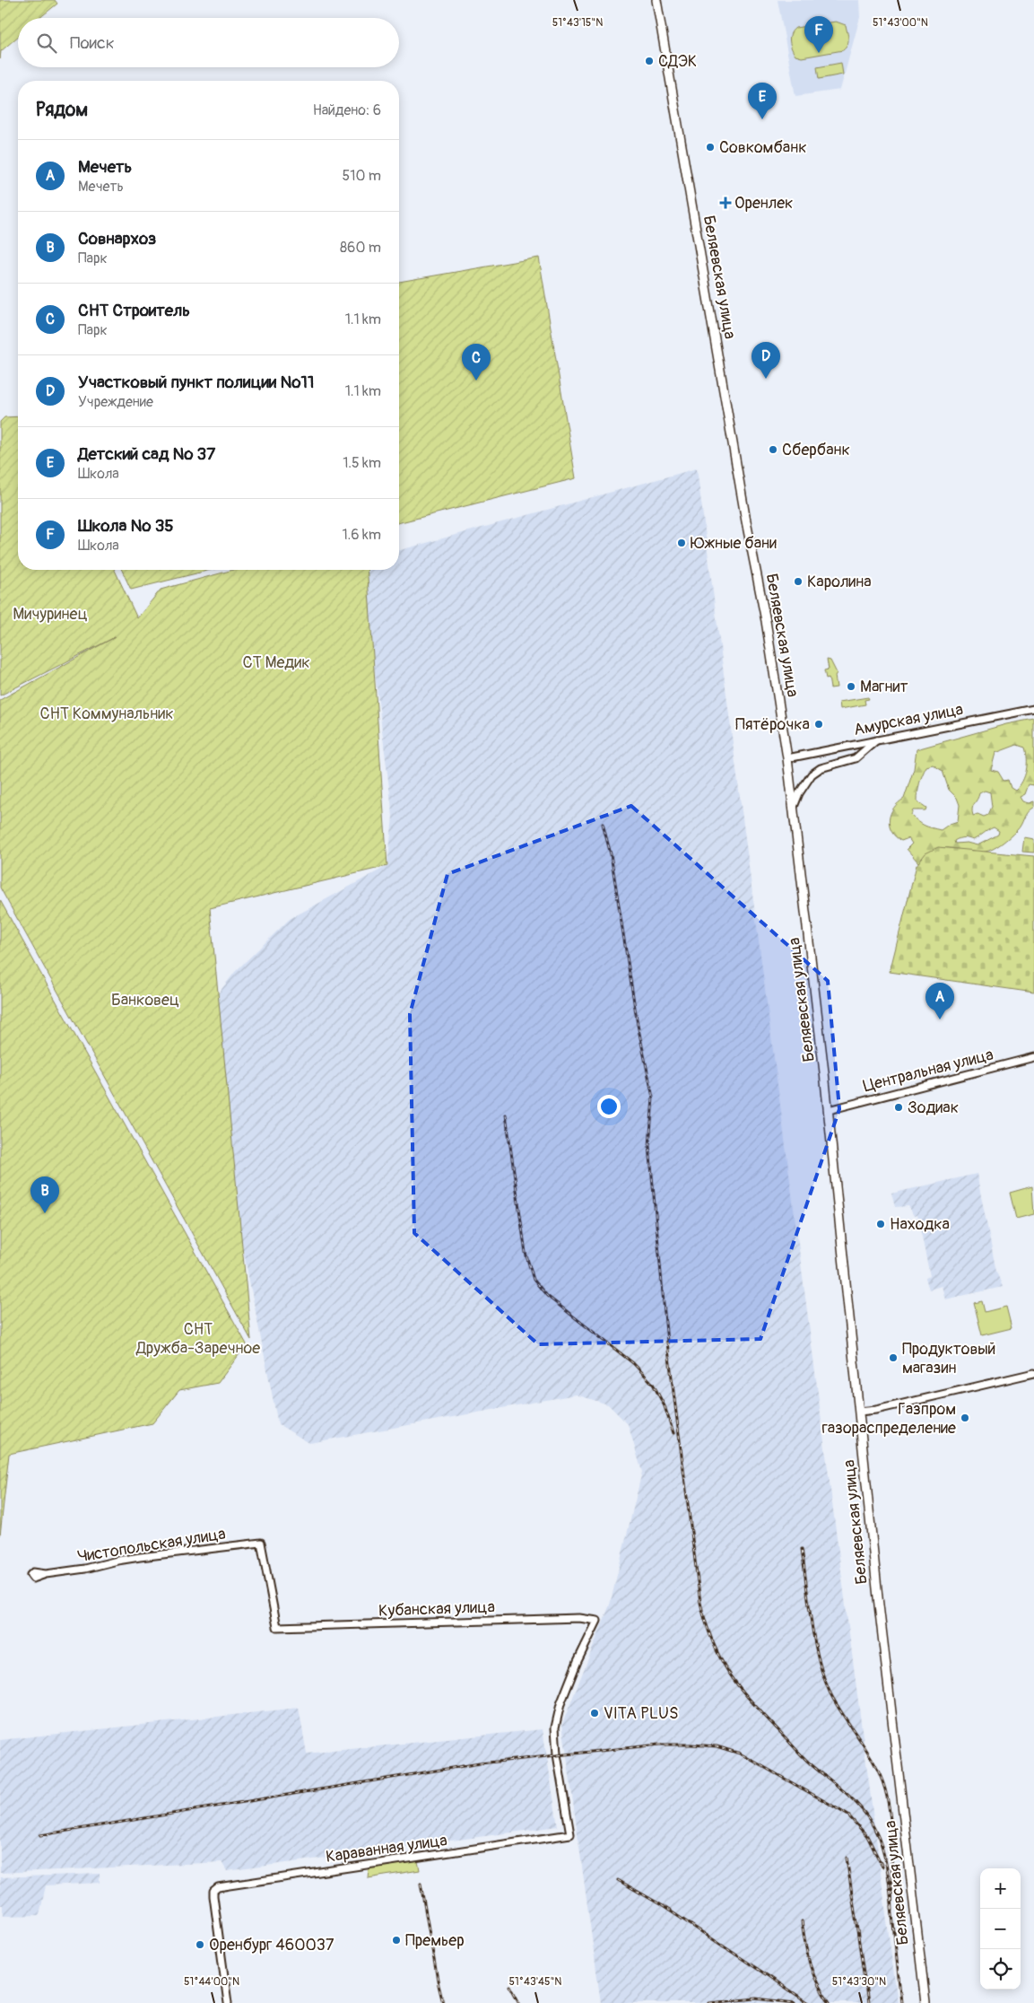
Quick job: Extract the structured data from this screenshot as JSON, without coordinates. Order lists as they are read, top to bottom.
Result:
{
  "streets": {
    "main road": ["Беляевская улица"],
    "street": [
      "Амурская улица",
      "Центральная улица",
      "Чистопольская улица",
      "Кубанская улица",
      "Караванная улица"
    ]
  },
  "crossings": [
    ["Беляевская улица", "Амурская улица"],
    ["Беляевская улица", "Центральная улица"],
    ["Чистопольская улица", "Кубанская улица"],
    ["Кубанская улица", "Караванная улица"]
  ],
  "parks": [
    "Мичуринец",
    "СТ Медик",
    "СНТ Коммунальник",
    "Банковец",
    "СНТ Дружба-Заречное"
  ],
  "places": {
    "other": [
      "СДЭК",
      "Совкомбанк",
      "Сбербанк",
      "Южные бани",
      "Каролина",
      "Магнит",
      "Пятёрочка",
      "Зодиак",
      "Находка",
      "Продуктовый магазин",
      "Газпром газораспределение",
      "VITA PLUS",
      "Премьер",
      "Оренбург 460037"
    ],
    "health": ["Оренлек"]
  },
  "page": {
    "pins": [
      "F",
      "E",
      "D",
      "C",
      "A",
      "B"
    ],
    "search": "Поиск",
    "heading": ["Рядом", "Найдено: 6"],
    "list": [
      {
        "mark": "A",
        "name": "Мечеть",
        "note": "Мечеть",
        "value": "510 m"
      },
      {
        "mark": "B",
        "name": "Совнархоз",
        "note": "Парк",
        "value": "860 m"
      },
      {
        "mark": "C",
        "name": "СНТ Строитель",
        "note": "Парк",
        "value": "1.1 km"
      },
      {
        "mark": "D",
        "name": "Участковый пункт полиции №11",
        "note": "Учреждение",
        "value": "1.1 km"
      },
      {
        "mark": "E",
        "name": "Детский сад № 37",
        "note": "Школа",
        "value": "1.5 km"
      },
      {
        "mark": "F",
        "name": "Школа № 35",
        "note": "Школа",
        "value": "1.6 km"
      }
    ],
    "map_buttons": ["+", "−"]
  },
  "coordinates": [
    "51°43'15\"N",
    "51°43'00\"N",
    "51°44'00\"N",
    "51°43'45\"N",
    "51°43'30\"N"
  ]
}
